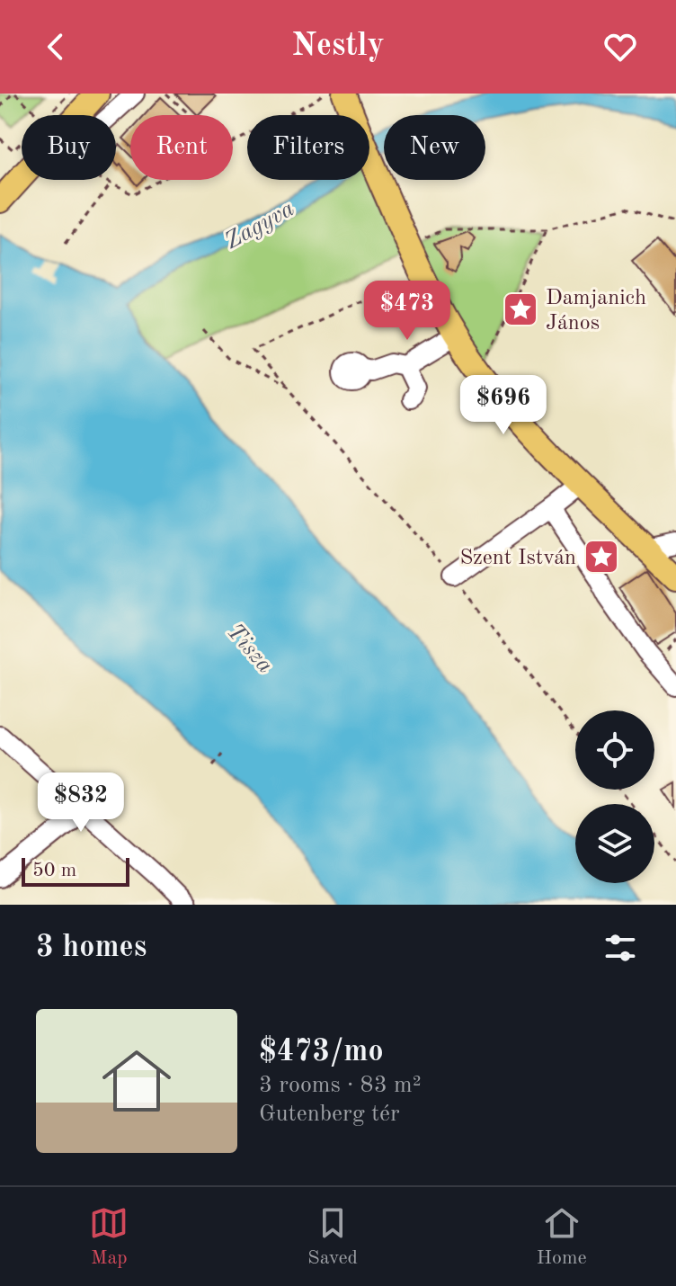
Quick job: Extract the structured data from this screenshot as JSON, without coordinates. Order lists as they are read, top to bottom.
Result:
{
  "water": ["Zagyva", "Tisza"],
  "places": {
    "place": ["Damjanich János", "Szent István"]
  },
  "scale_bar": "50 m",
  "page": {
    "header": "Nestly",
    "chip": [
      "Buy",
      "Rent",
      "Filters",
      "New"
    ],
    "price": ["$473", "$696", "$832"],
    "scale": "50 m",
    "heading": "3 homes",
    "list": [
      {
        "name": "$473/mo",
        "note": "3 rooms · 83 m² · Gutenberg tér"
      }
    ],
    "tabs": ["Map", "Saved", "Home"]
  }
}
